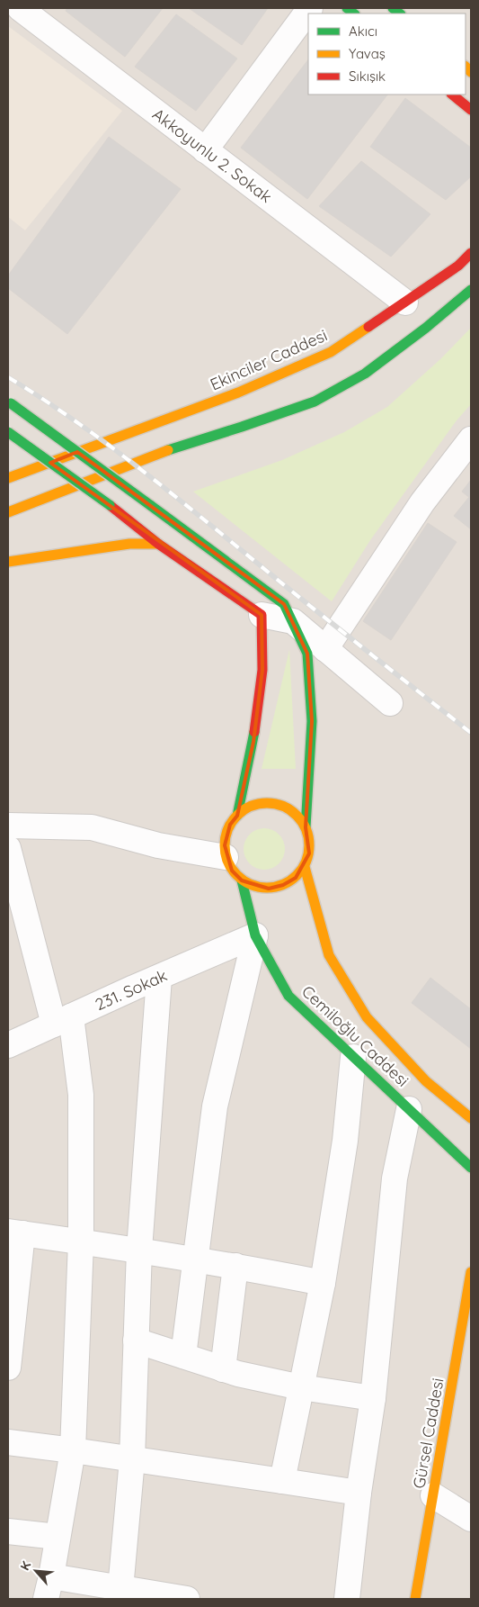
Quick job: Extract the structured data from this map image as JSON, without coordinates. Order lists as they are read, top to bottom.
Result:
{
  "streets": {
    "main road": ["Ekinciler Caddesi", "Cemiloğlu Caddesi", "Gürsel Caddesi"],
    "street": ["Akkoyunlu 2. Sokak", "231. Sokak"]
  },
  "crossings": [
    ["Akkoyunlu 2. Sokak", "Ekinciler Caddesi"],
    ["231. Sokak", "Cemiloğlu Caddesi"]
  ],
  "legend": ["Akıcı", "Yavaş", "Sıkışık"],
  "north": "top left"
}
